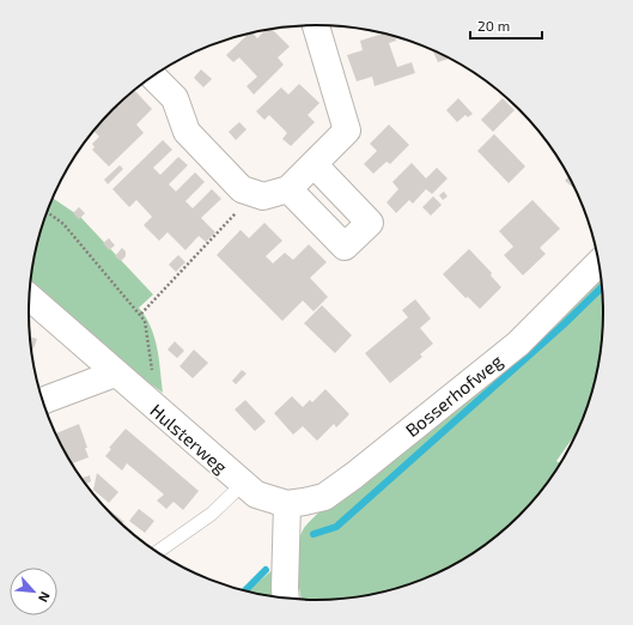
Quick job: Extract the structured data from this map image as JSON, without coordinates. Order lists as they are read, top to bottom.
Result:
{
  "streets": {
    "street": ["Bosserhofweg", "Hulsterweg"]
  },
  "crossings": [
    ["Bosserhofweg", "Hulsterweg"]
  ],
  "scale_bar": "20 m",
  "north": "bottom right"
}
